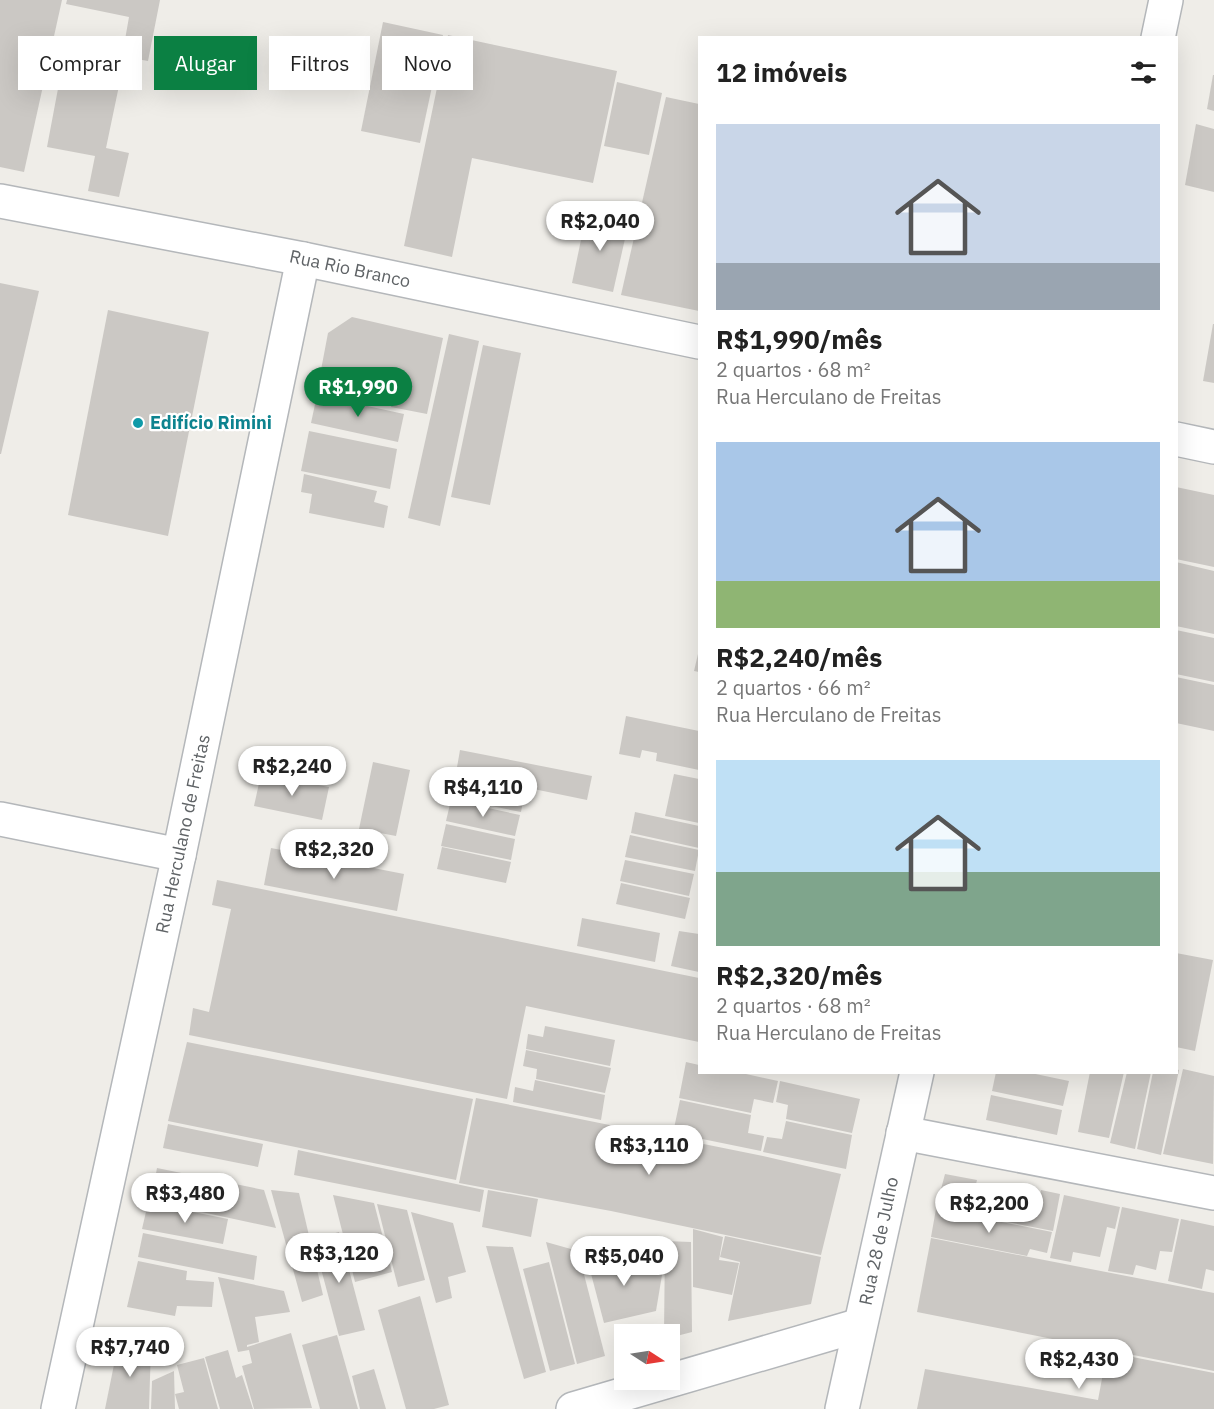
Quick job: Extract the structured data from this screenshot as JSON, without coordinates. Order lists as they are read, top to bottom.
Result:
{
  "streets": {
    "street": ["Rua Rio Branco", "Rua Herculano de Freitas", "Rua 28 de Julho"]
  },
  "crossings": [
    ["Rua Rio Branco", "Rua Herculano de Freitas"]
  ],
  "places": ["Edifício Rimini"],
  "north": "right",
  "page": {
    "chip": [
      "Comprar",
      "Alugar",
      "Filtros",
      "Novo"
    ],
    "heading": "12 imóveis",
    "list": [
      {
        "name": "R$1,990/mês",
        "note": "2 quartos · 68 m² · Rua Herculano de Freitas"
      },
      {
        "name": "R$2,240/mês",
        "note": "2 quartos · 66 m² · Rua Herculano de Freitas"
      },
      {
        "name": "R$2,320/mês",
        "note": "2 quartos · 68 m² · Rua Herculano de Freitas"
      }
    ],
    "price": [
      "R$2,040",
      "R$1,990",
      "R$2,240",
      "R$4,110",
      "R$2,320",
      "R$3,110",
      "R$3,480",
      "R$2,200",
      "R$3,120",
      "R$5,040",
      "R$7,740",
      "R$2,430"
    ]
  }
}
